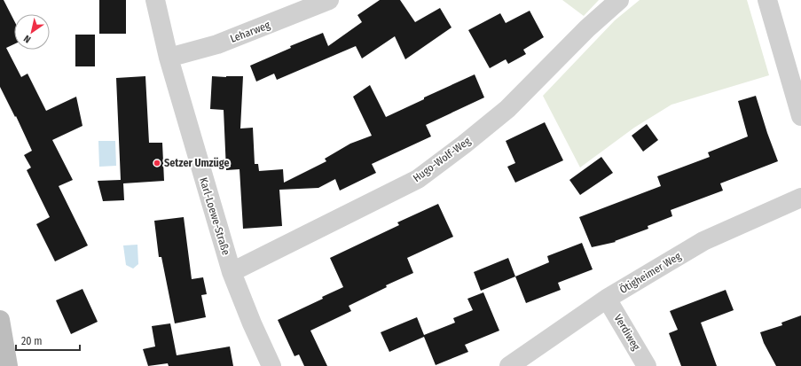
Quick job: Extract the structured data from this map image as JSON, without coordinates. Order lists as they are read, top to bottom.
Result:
{
  "streets": {
    "street": [
      "Leharweg",
      "Hugo-Wolf-Weg",
      "Karl-Loewe-Straße",
      "Ötigheimer Weg",
      "Verdiweg"
    ]
  },
  "crossings": [
    ["Leharweg", "Karl-Loewe-Straße"],
    ["Hugo-Wolf-Weg", "Karl-Loewe-Straße"],
    ["Ötigheimer Weg", "Verdiweg"]
  ],
  "places": ["Setzer Umzüge"],
  "scale_bar": "20 m",
  "north": "bottom left"
}
